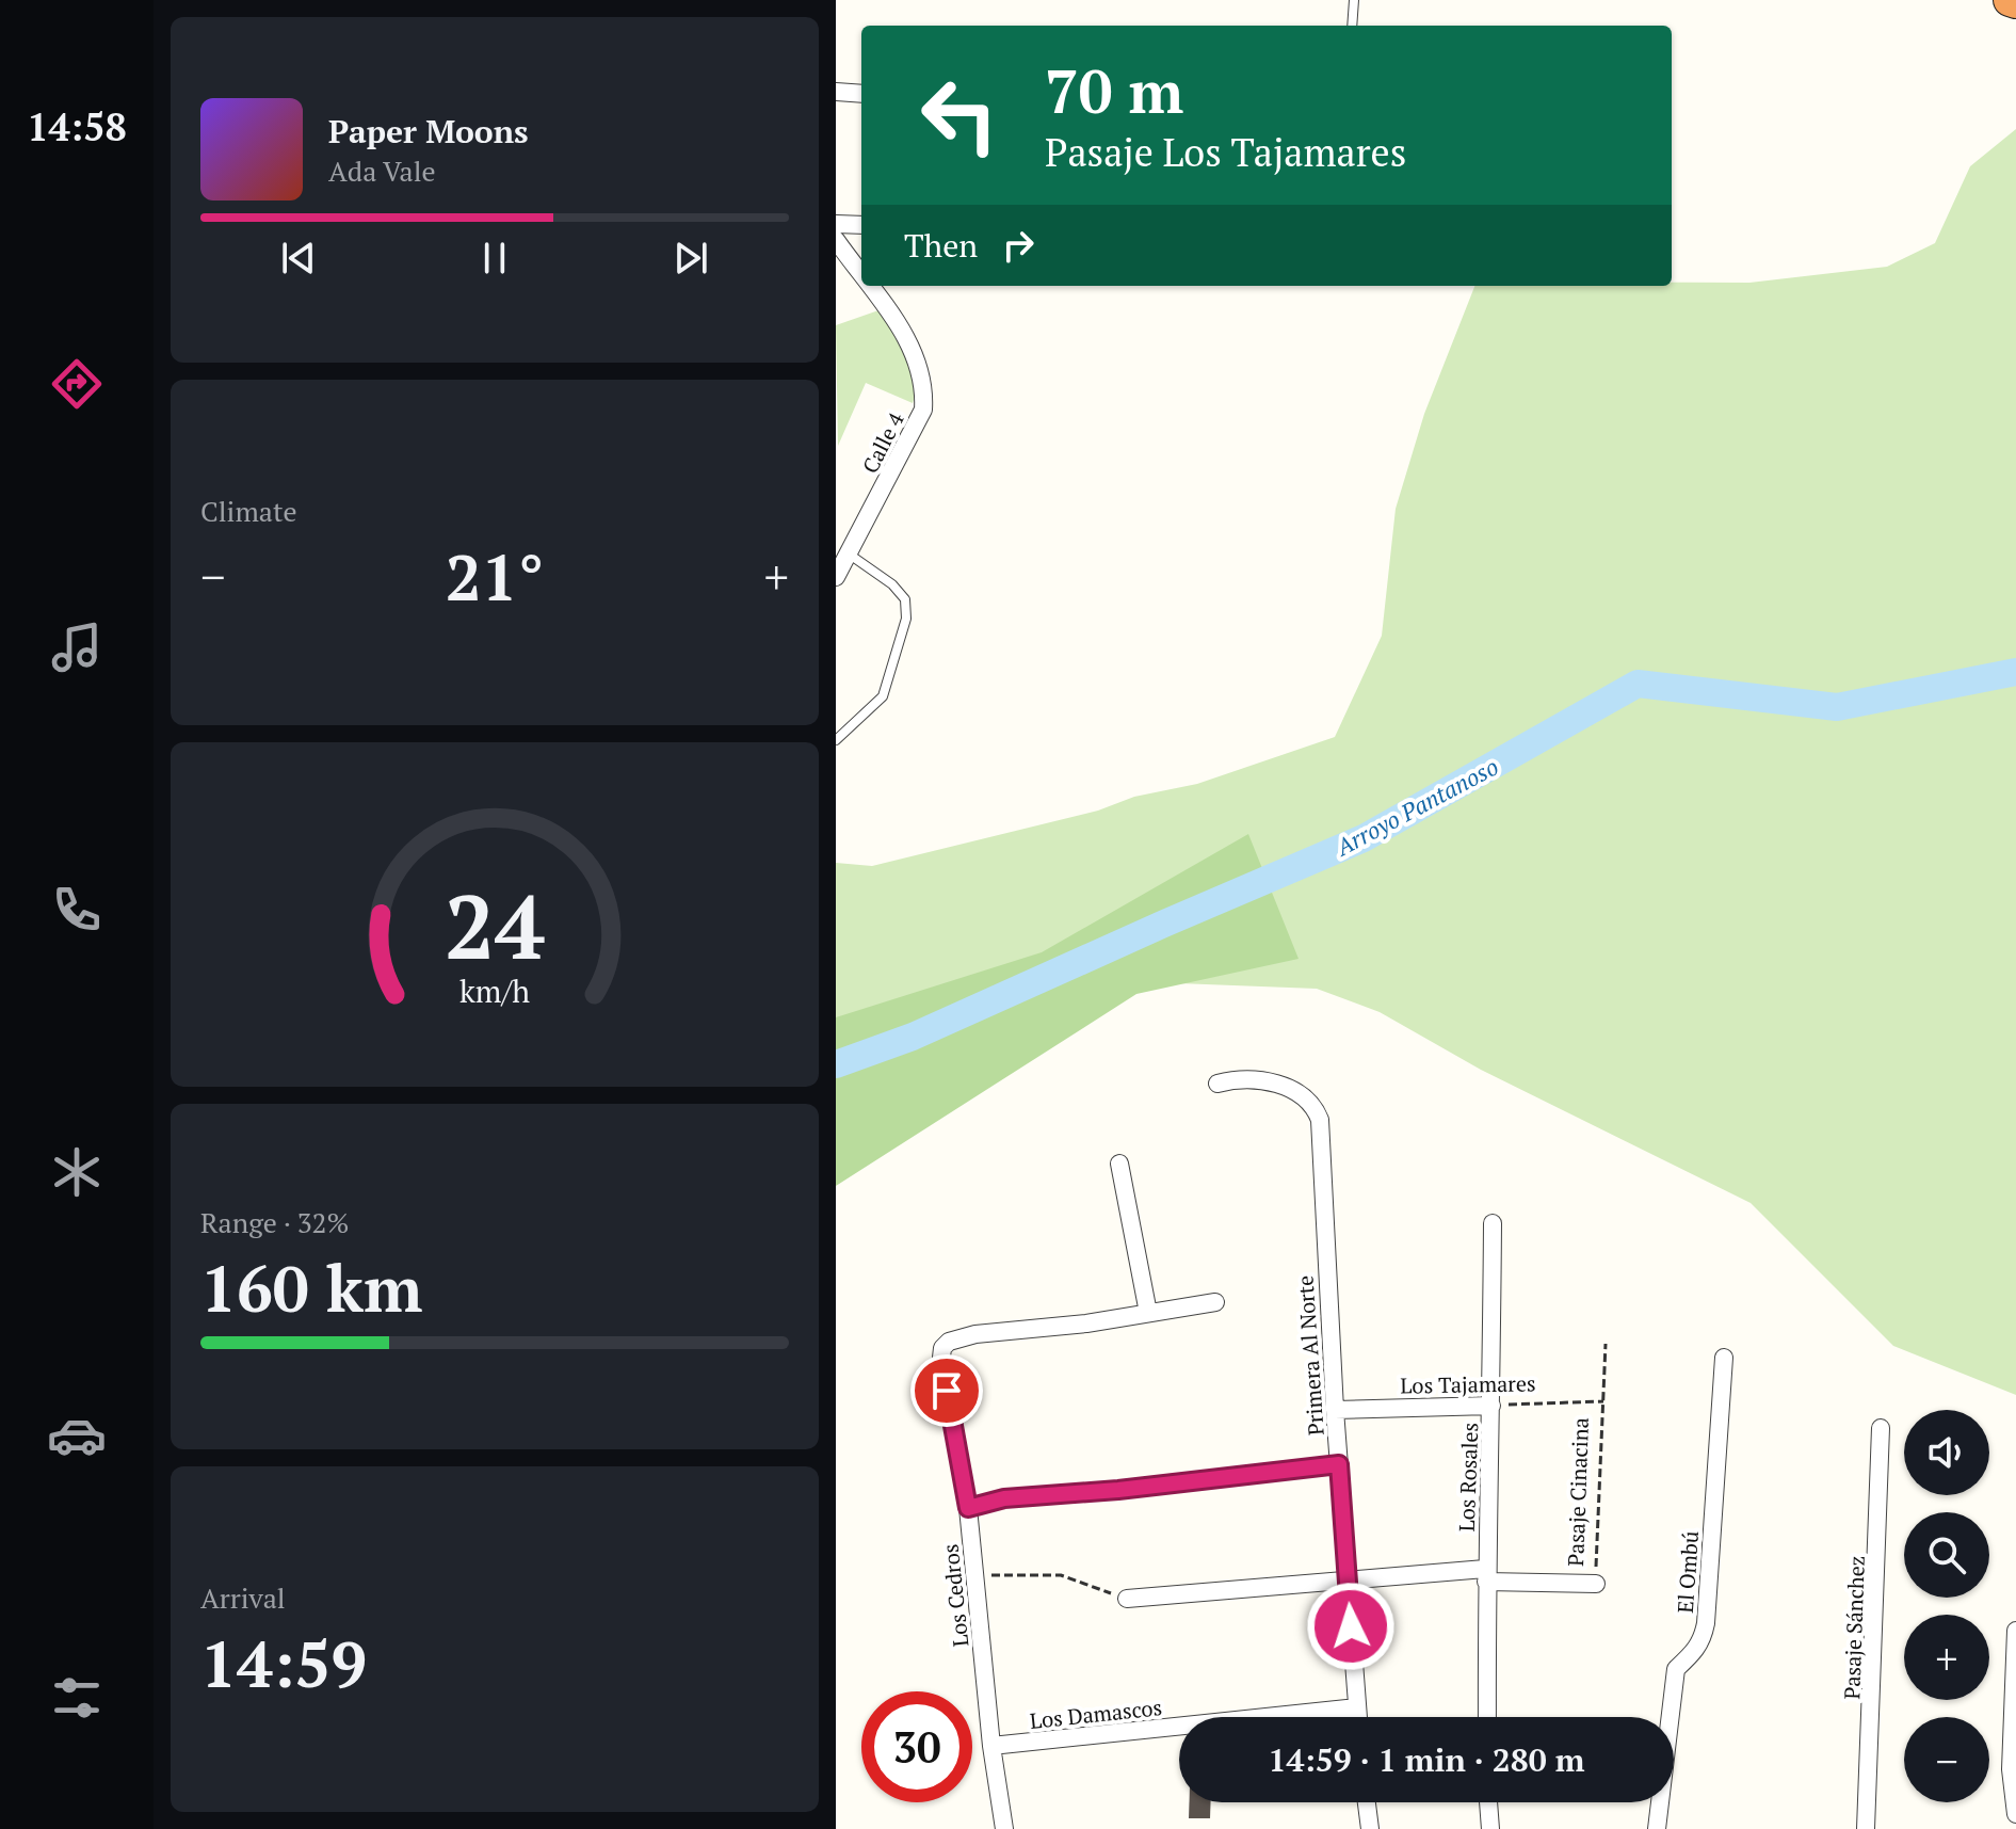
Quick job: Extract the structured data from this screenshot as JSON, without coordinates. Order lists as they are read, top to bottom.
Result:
{
  "streets": {
    "street": [
      "Calle 4",
      "Primera Al Norte",
      "Los Tajamares",
      "Los Rosales",
      "Pasaje Cinacina",
      "El Ombú",
      "Los Cedros",
      "Pasaje Sánchez",
      "Los Damascos"
    ]
  },
  "crossings": [
    ["Primera Al Norte", "Los Tajamares"],
    ["Primera Al Norte", "Pasaje Cinacina"],
    ["Primera Al Norte", "Los Damascos"],
    ["Los Tajamares", "Los Rosales"],
    ["Los Tajamares", "Pasaje Cinacina"],
    ["Los Rosales", "Pasaje Cinacina"],
    ["Los Cedros", "Los Damascos"]
  ],
  "water": ["Arroyo Pantanoso"],
  "page": {
    "tabs": "14:58",
    "turn": ["70 m", "Pasaje Los Tajamares"],
    "song": ["Paper Moons", "Ada Vale"],
    "then": "Then",
    "tile": [
      "Climate",
      ["Range · 32%", "160 km"],
      ["Arrival", "14:59"]
    ],
    "heat": ["−", "21°", "+"],
    "map_buttons": ["+", "−"],
    "limit": "30",
    "trip": "14:59 · 1 min · 280 m",
    "gauge": ["24", "km/h"]
  }
}
